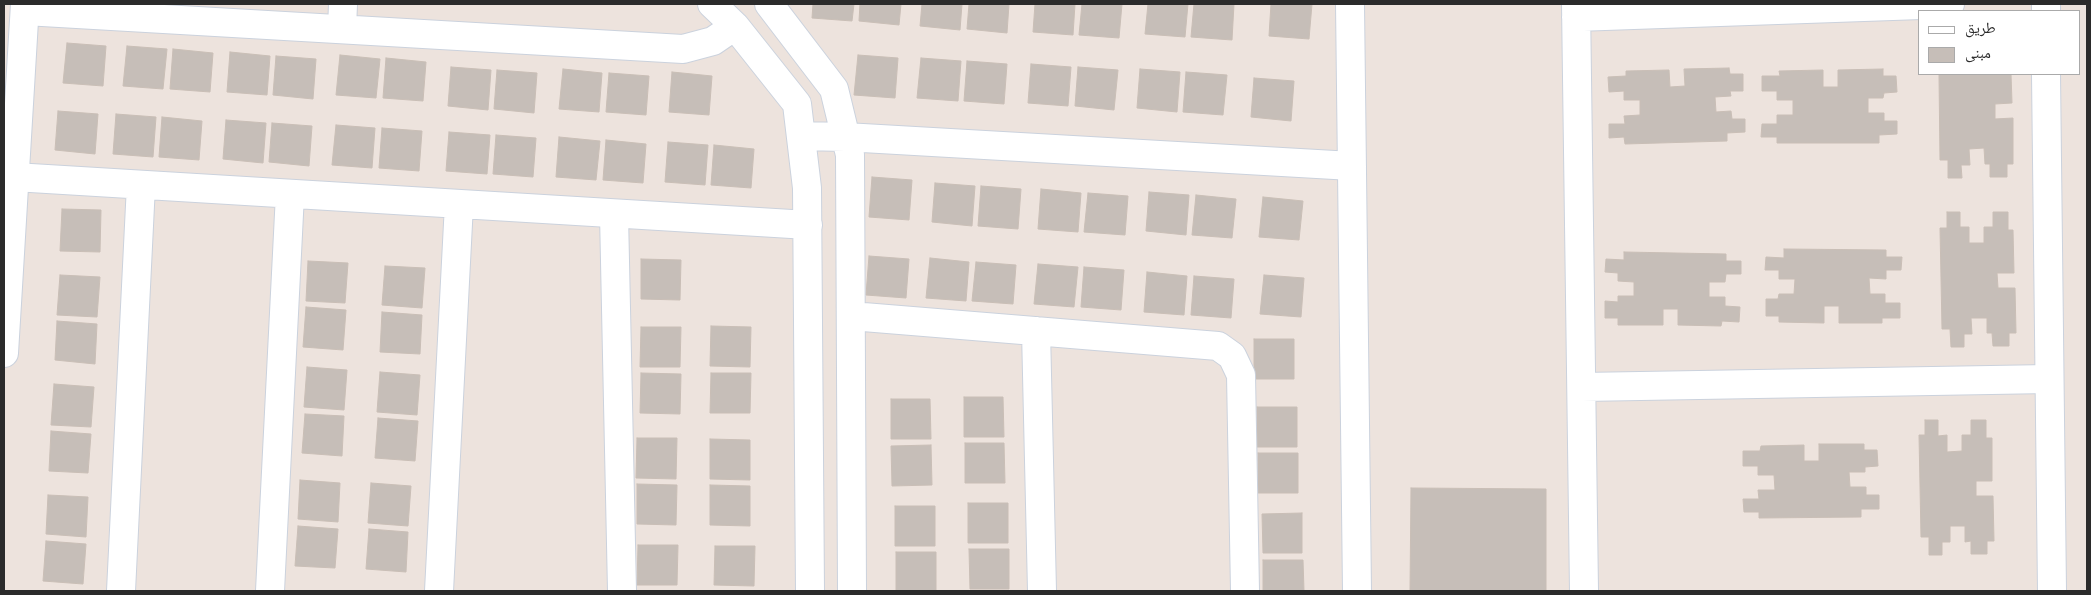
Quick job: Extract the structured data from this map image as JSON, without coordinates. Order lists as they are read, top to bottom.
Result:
{
  "legend": ["طريق", "مبنى"]
}
